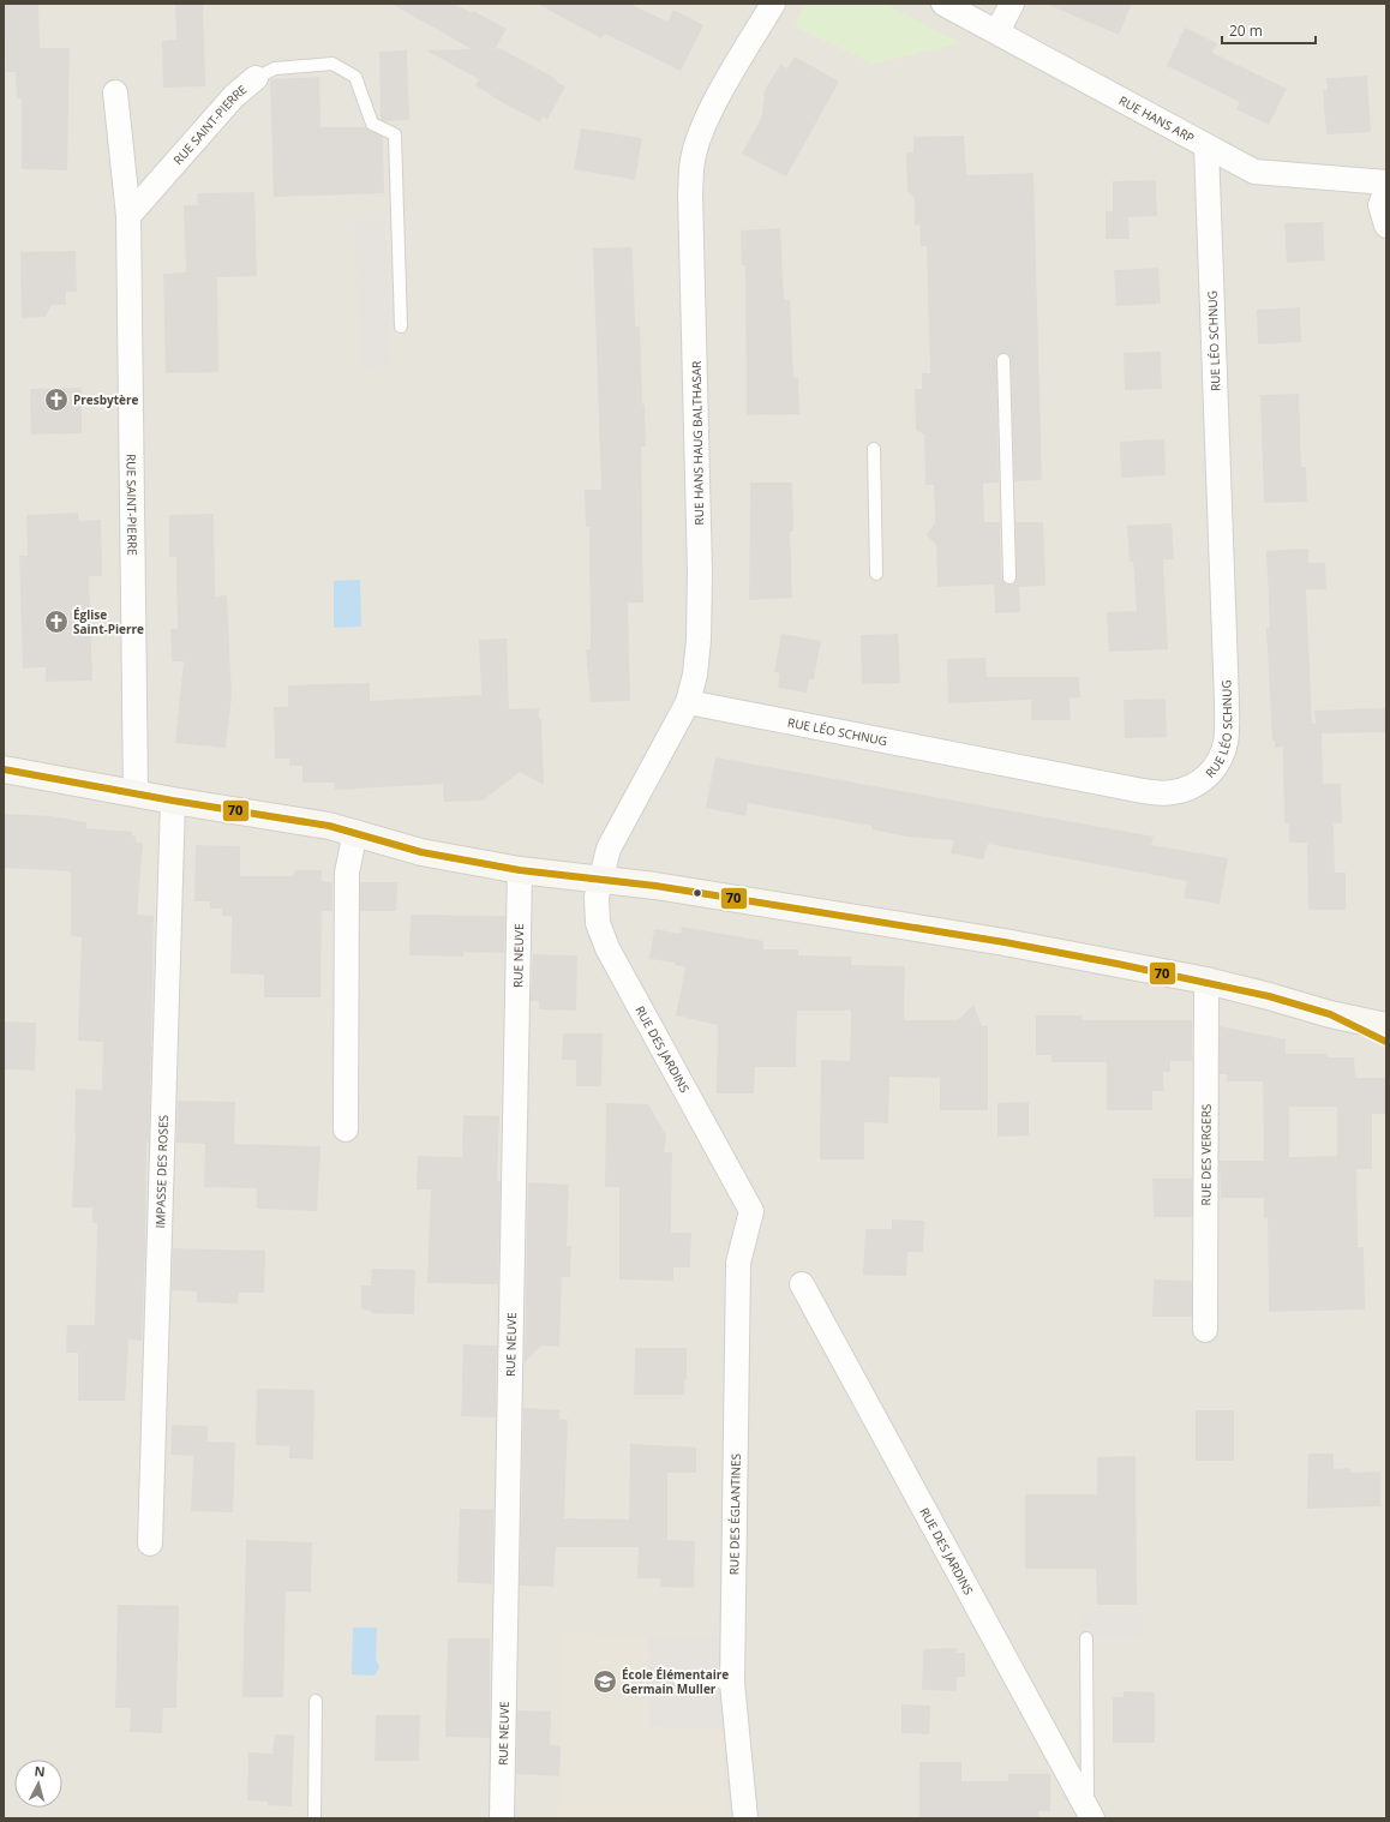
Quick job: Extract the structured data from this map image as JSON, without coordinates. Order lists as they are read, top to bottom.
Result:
{
  "streets": {
    "street": [
      "RUE HANS ARP",
      "RUE SAINT-PIERRE",
      "RUE LÉO SCHNUG",
      "RUE HANS HAUG BALTHASAR",
      "RUE NEUVE",
      "RUE DES JARDINS",
      "RUE DES VERGERS",
      "IMPASSE DES ROSES",
      "RUE DES ÉGLANTINES"
    ]
  },
  "crossings": [
    ["RUE HANS ARP", "RUE LÉO SCHNUG"],
    ["RUE LÉO SCHNUG", "RUE HANS HAUG BALTHASAR"],
    ["RUE HANS HAUG BALTHASAR", "RUE DES JARDINS"],
    ["RUE DES JARDINS", "RUE DES ÉGLANTINES"]
  ],
  "places": {
    "church": ["Presbytère", "Église Saint-Pierre"],
    "school or university": ["École Élémentaire Germain Muller"]
  },
  "lines": ["transit line 70"],
  "scale_bar": "20 m",
  "north": "top"
}
